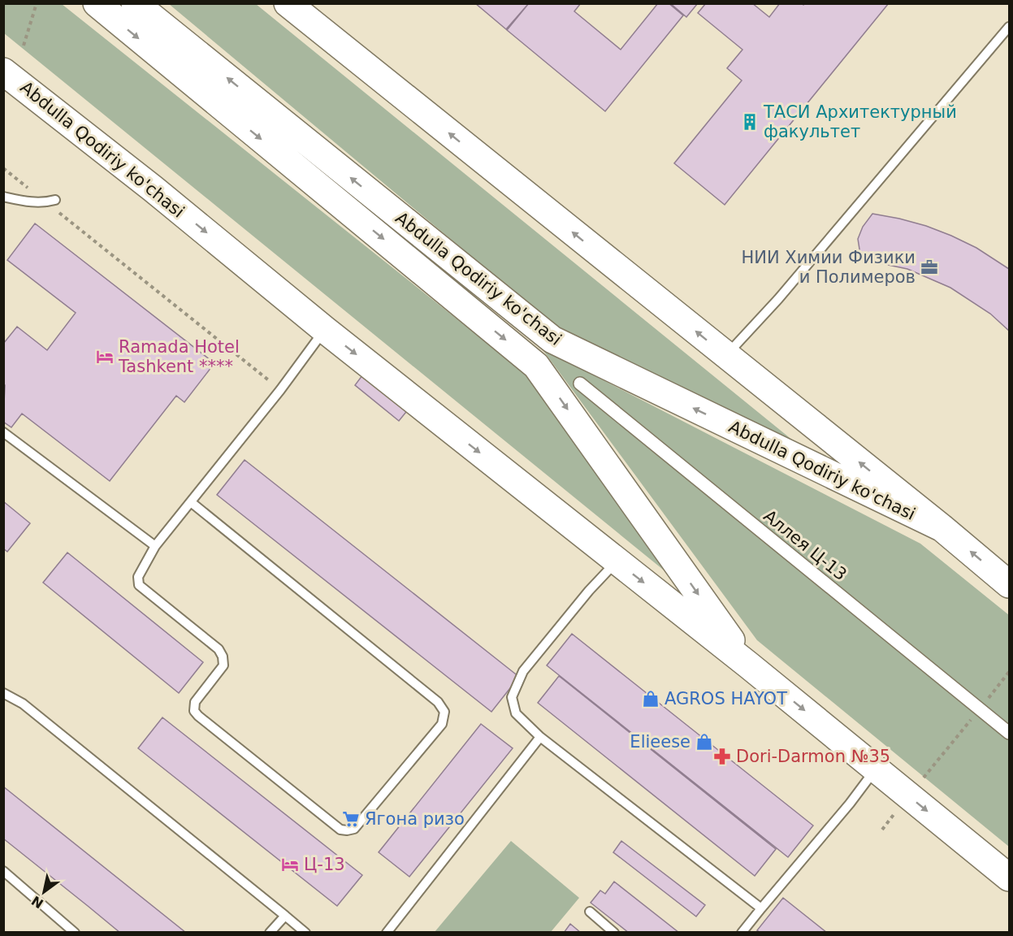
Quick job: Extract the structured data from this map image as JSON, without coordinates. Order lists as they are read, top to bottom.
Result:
{
  "streets": {
    "main road": ["Abdulla Qodiriy ko'chasi"],
    "street": ["Аллея Ц-13"]
  },
  "places": {
    "building": ["ТАСИ Архитектурный факультет"],
    "office": ["НИИ Химии Физики и Полимеров"],
    "hotel": ["Ramada Hotel Tashkent ****", "Ц-13"],
    "shop": ["AGROS HAYOT", "Elieese"],
    "pharmacy": ["Dori-Darmon №35"],
    "supermarket": ["Ягона ризо"]
  },
  "north": "bottom left"
}
